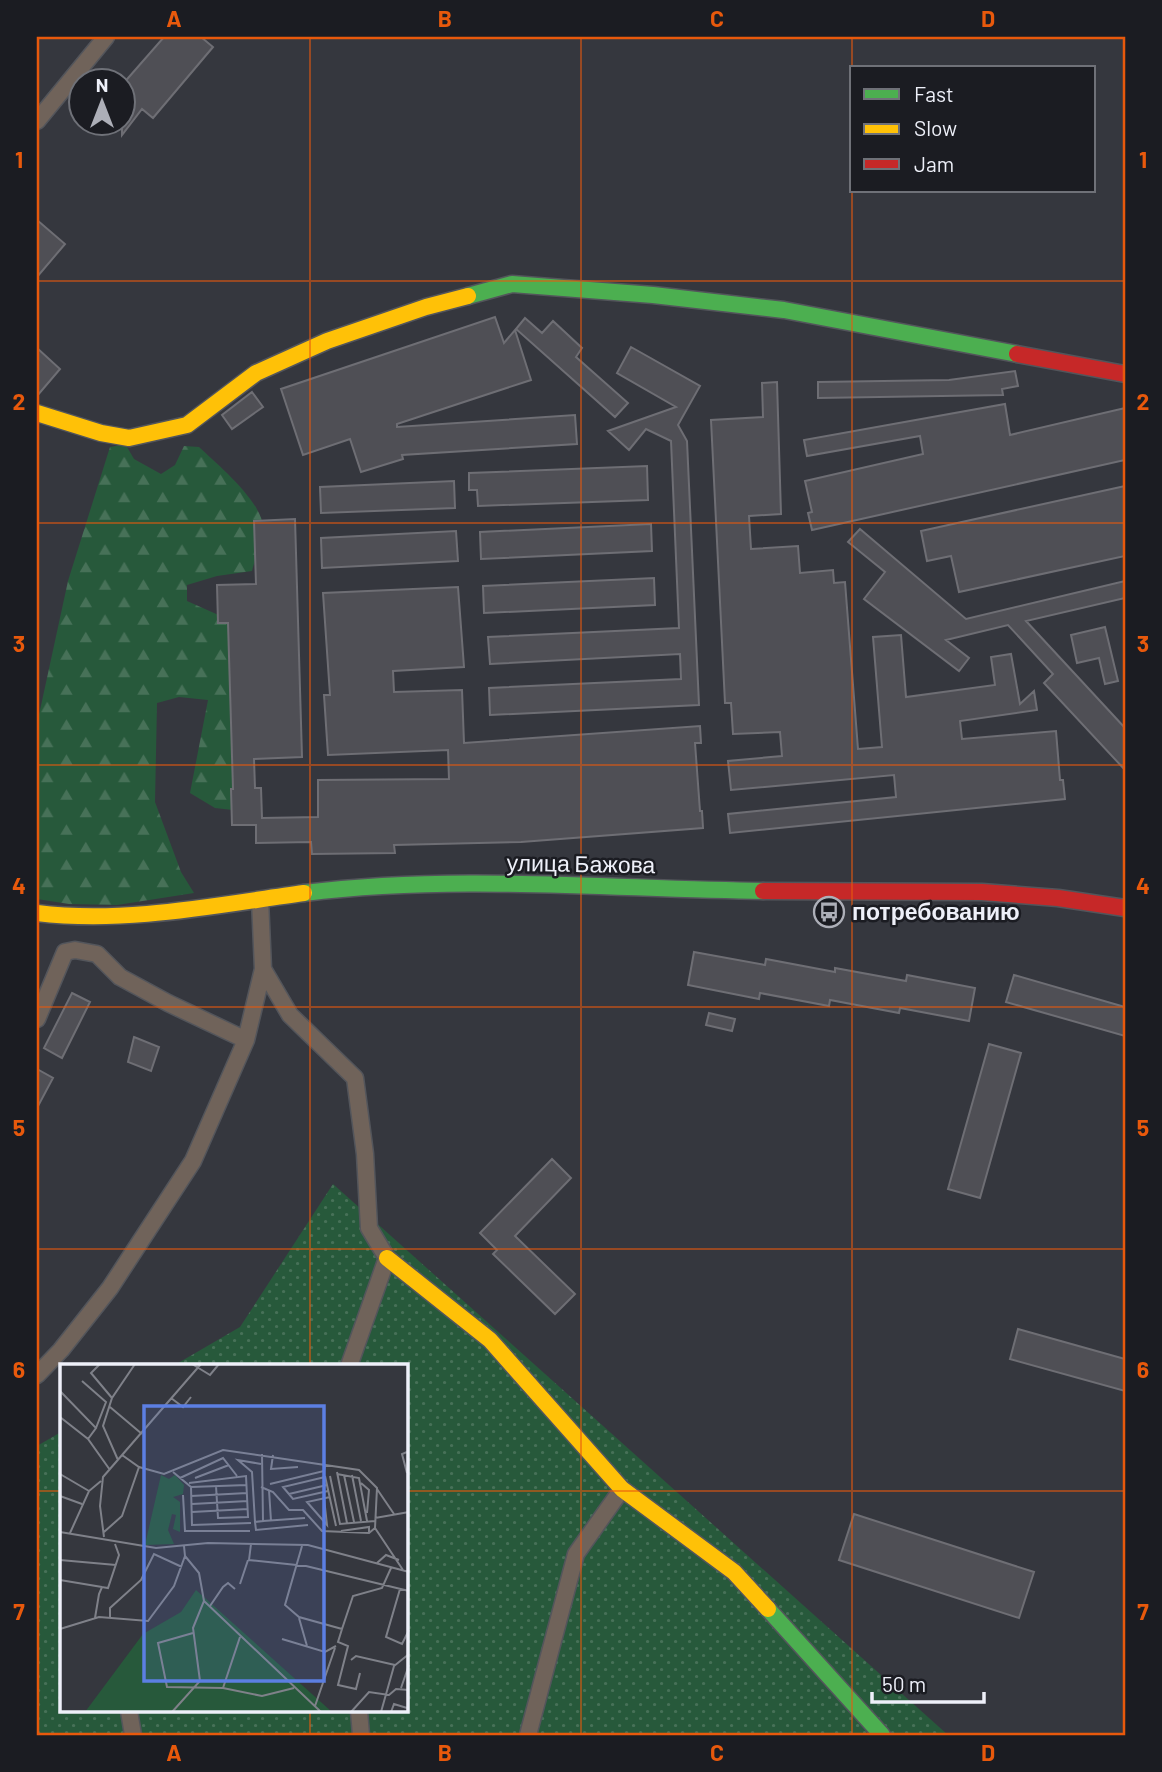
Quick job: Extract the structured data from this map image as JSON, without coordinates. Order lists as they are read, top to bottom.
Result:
{
  "streets": {
    "main road": ["улица Бажова"]
  },
  "places": {
    "bus stop": ["потребованию"]
  },
  "legend": ["Fast", "Slow", "Jam"],
  "scale_bar": "50 m",
  "north": "top",
  "grid": {
    "columns": [
      "A",
      "B",
      "C",
      "D"
    ],
    "rows": [
      "1",
      "2",
      "3",
      "4",
      "5",
      "6",
      "7"
    ]
  }
}
